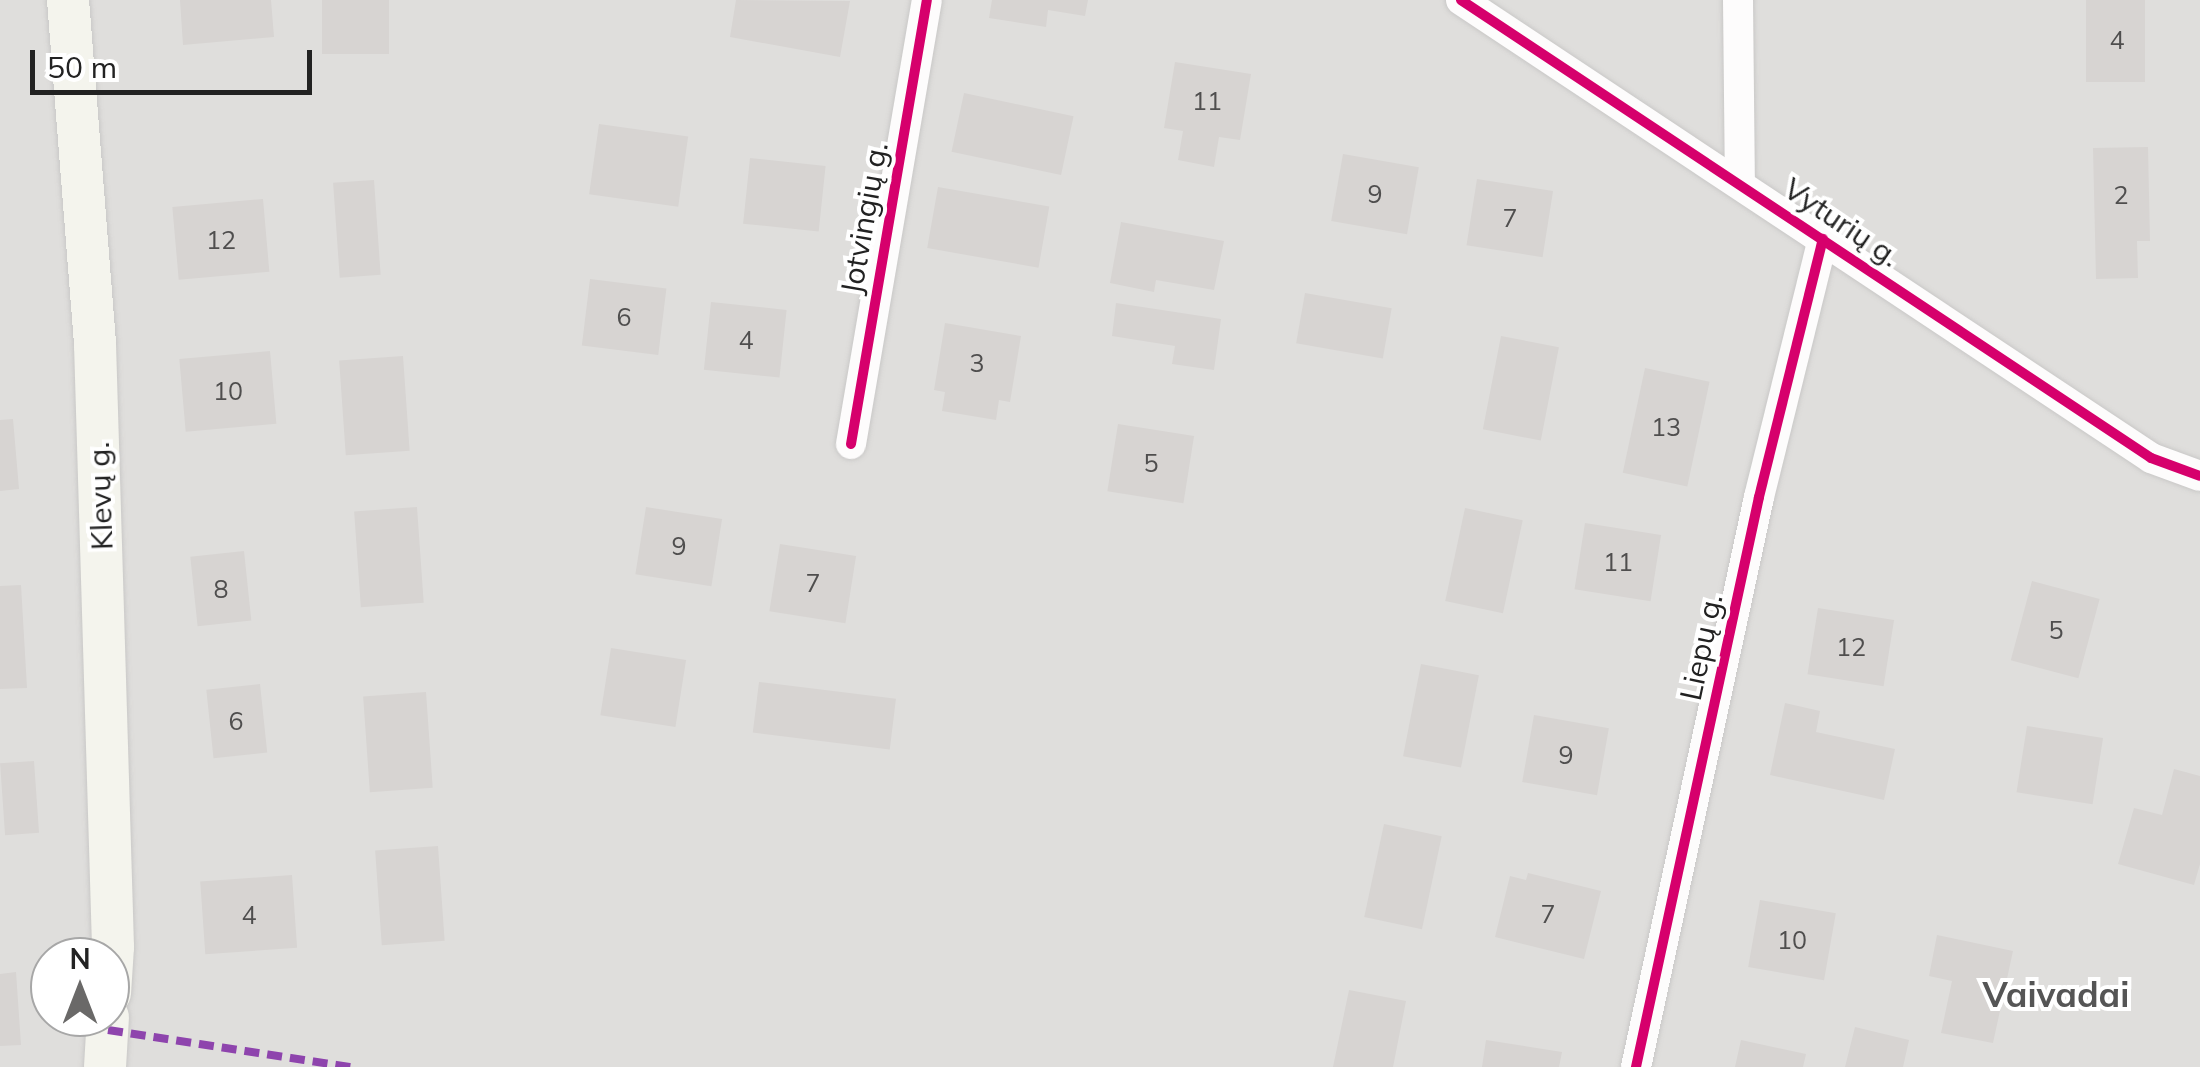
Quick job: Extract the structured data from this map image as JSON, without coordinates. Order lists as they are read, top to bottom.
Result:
{
  "streets": {
    "main road": ["Klevų g."],
    "street": ["Jotvingių g.", "Vyturių g.", "Liepų g."]
  },
  "crossings": [
    ["Vyturių g.", "Liepų g."]
  ],
  "districts": ["Vaivadai"],
  "house_numbers": [
    "4",
    "11",
    "9",
    "2",
    "7",
    "12",
    "6",
    "4",
    "3",
    "10",
    "13",
    "5",
    "9",
    "11",
    "7",
    "8",
    "5",
    "12",
    "6",
    "9",
    "7",
    "4",
    "10"
  ],
  "scale_bar": "50 m",
  "north": "top"
}
